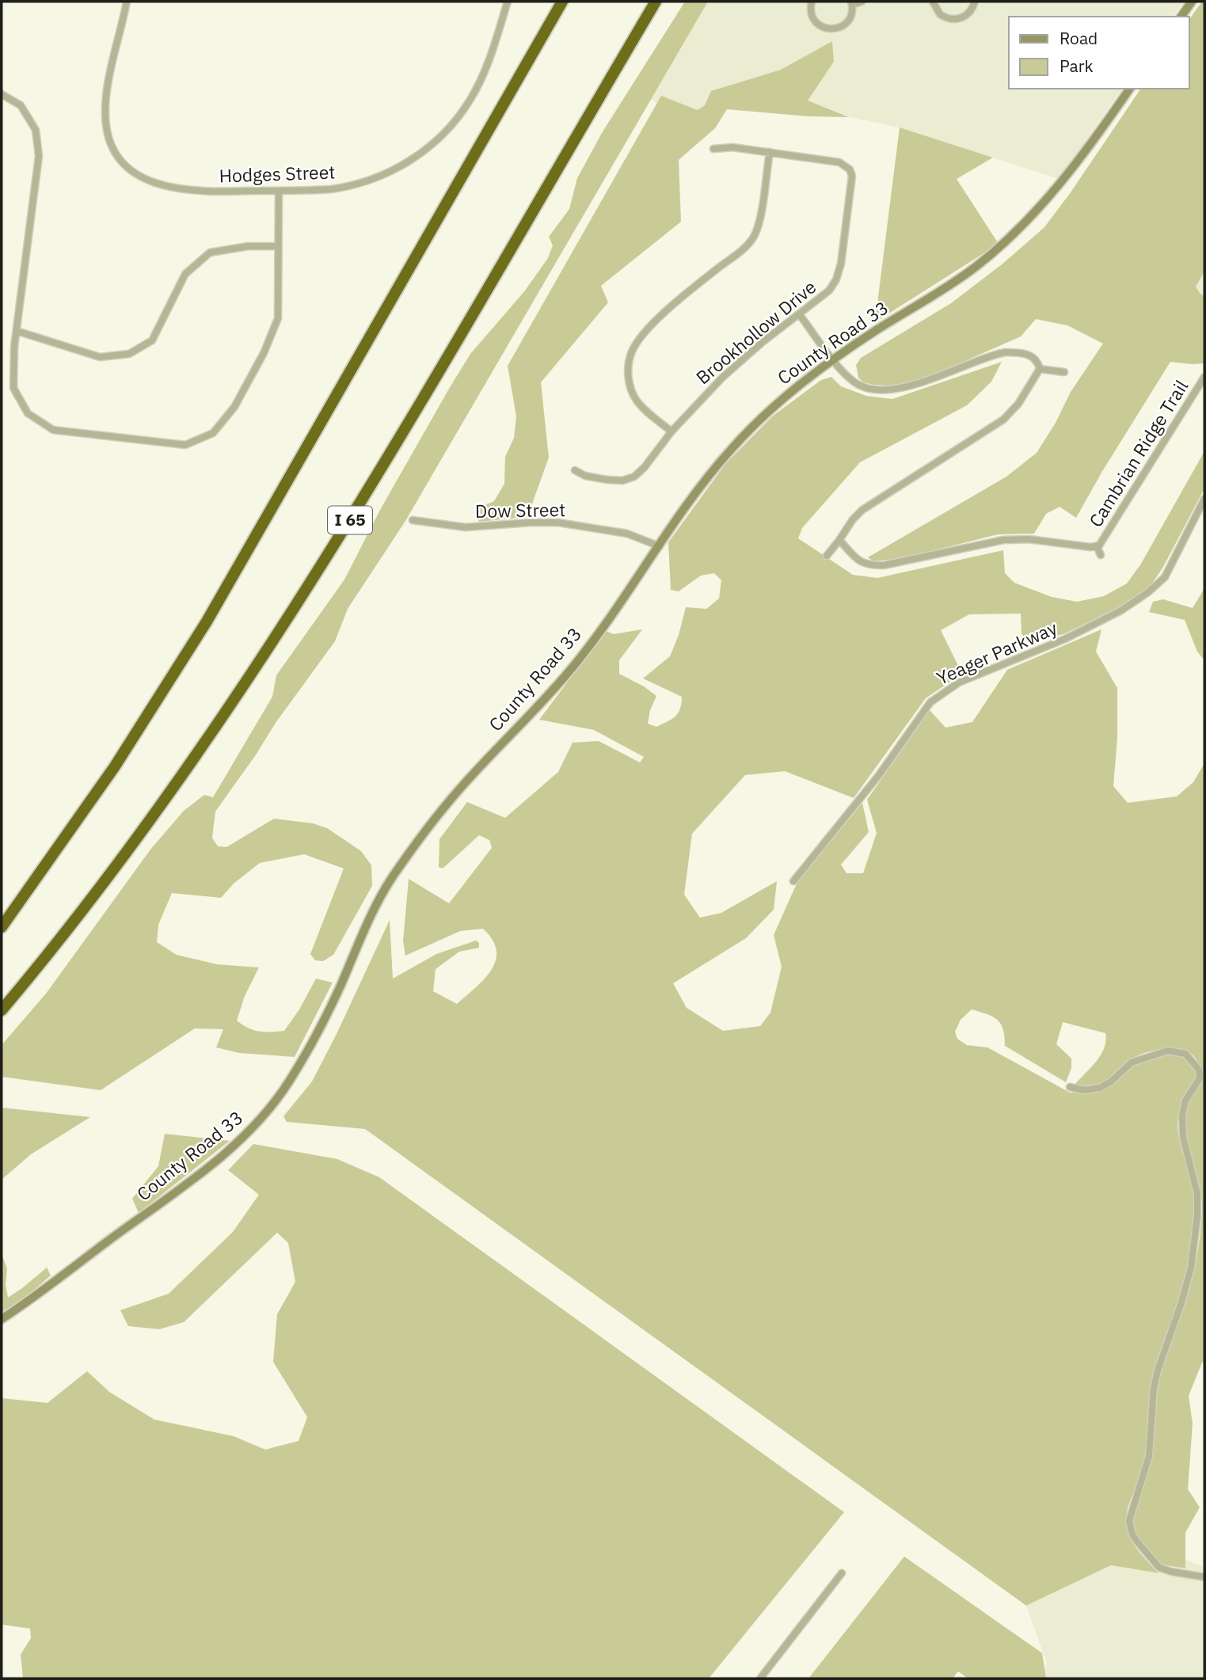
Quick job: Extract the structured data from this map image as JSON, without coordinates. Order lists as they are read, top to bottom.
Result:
{
  "streets": {
    "highway": ["I 65"],
    "street": [
      "Hodges Street",
      "Brookhollow Drive",
      "County Road 33",
      "Cambrian Ridge Trail",
      "Dow Street",
      "Yeager Parkway"
    ]
  },
  "crossings": [
    ["County Road 33", "Dow Street"]
  ],
  "legend": ["Road", "Park"]
}
